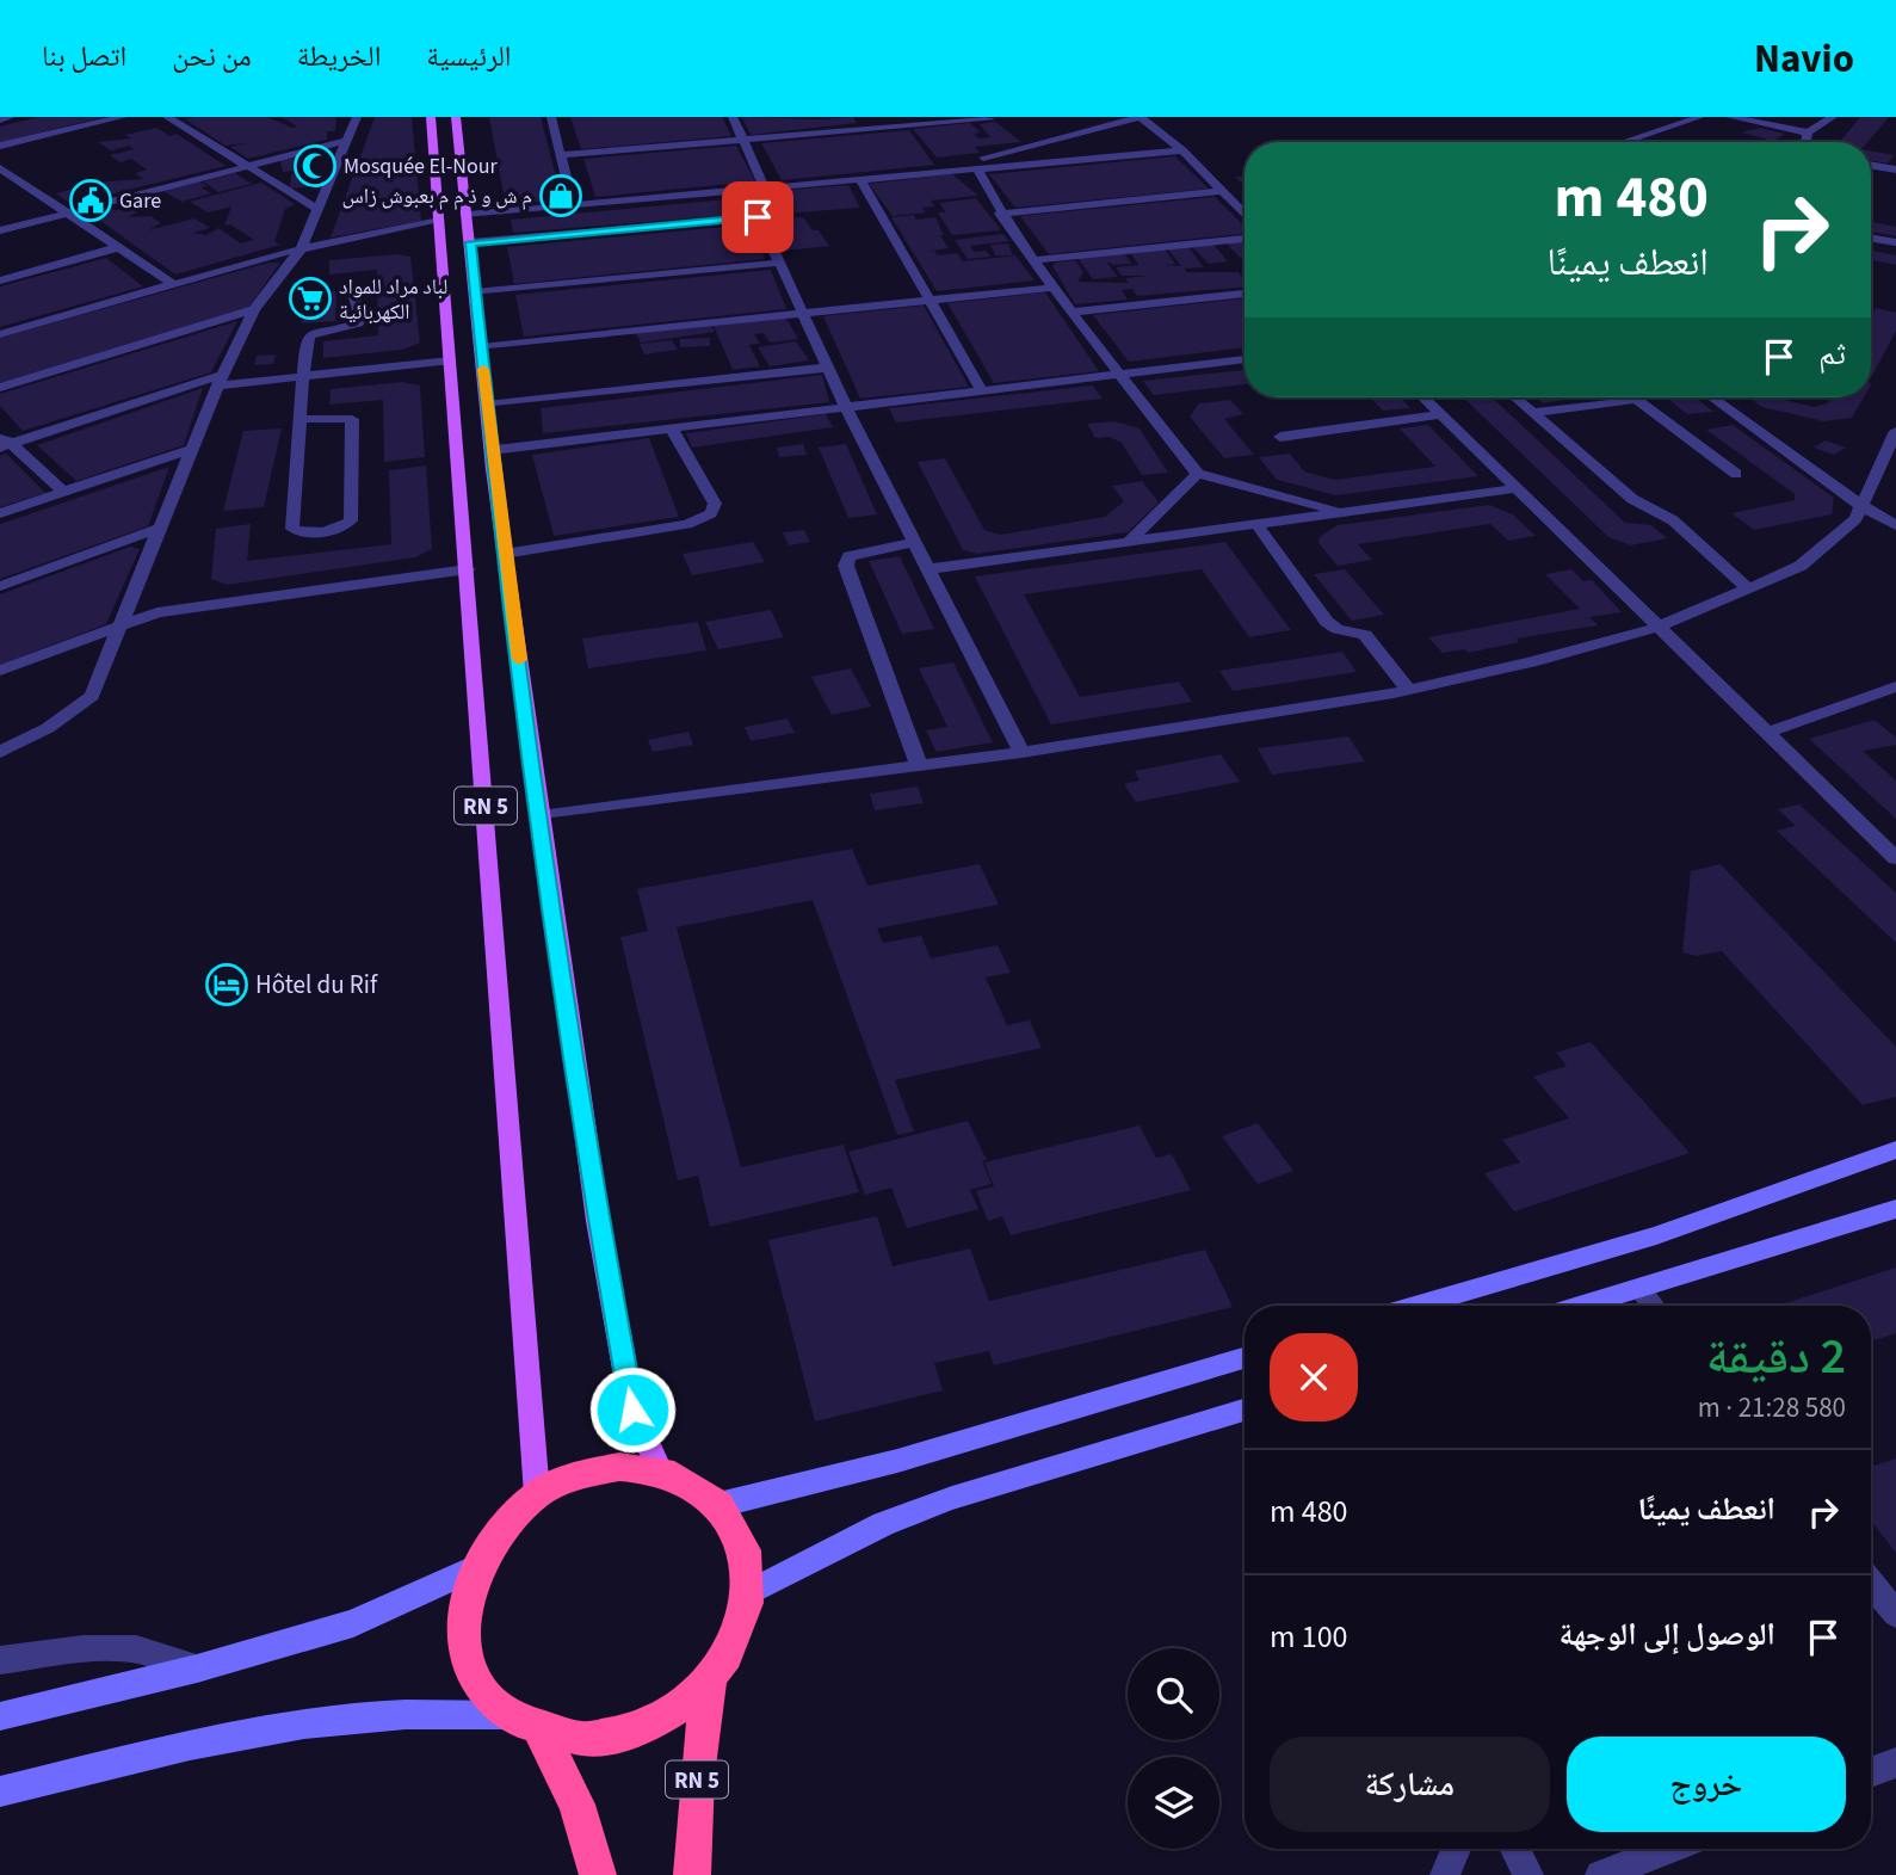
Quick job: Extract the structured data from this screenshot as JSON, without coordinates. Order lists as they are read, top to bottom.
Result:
{
  "streets": {
    "highway": ["RN 5"]
  },
  "places": {
    "mosque": ["Mosquée El-Nour"],
    "shop": ["م ش و ذ م م بعبوش زاس"],
    "public building": ["Gare"],
    "supermarket": ["لباد مراد للمواد الكهربائية"],
    "hotel": ["Hôtel du Rif"]
  },
  "page": {
    "header": "Navio",
    "nav": [
      "الرئيسية",
      "الخريطة",
      "من نحن",
      "اتصل بنا"
    ],
    "turn": ["480 m", "انعطف يمينًا"],
    "then": "ثم",
    "heading": ["2 دقيقة", "580 m · 21:28"],
    "list": [
      {
        "name": "انعطف يمينًا",
        "value": "480 m"
      },
      {
        "name": "الوصول إلى الوجهة",
        "value": "100 m"
      }
    ],
    "buttons": ["خروج", "مشاركة"]
  }
}
